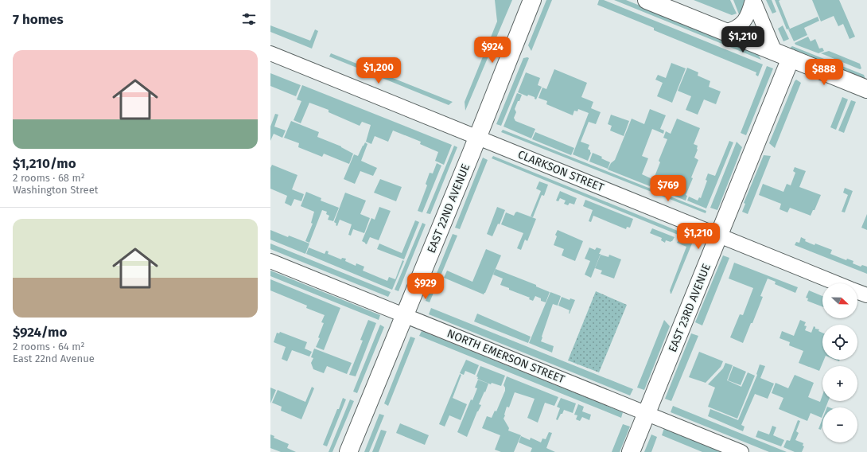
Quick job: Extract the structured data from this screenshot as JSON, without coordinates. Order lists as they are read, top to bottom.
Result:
{
  "streets": {
    "street": [
      "CLARKSON STREET",
      "EAST 22ND AVENUE",
      "EAST 23RD AVENUE",
      "NORTH EMERSON STREET"
    ]
  },
  "crossings": [
    ["CLARKSON STREET", "EAST 22ND AVENUE"],
    ["CLARKSON STREET", "EAST 23RD AVENUE"],
    ["EAST 22ND AVENUE", "NORTH EMERSON STREET"],
    ["EAST 23RD AVENUE", "NORTH EMERSON STREET"]
  ],
  "north": "right",
  "page": {
    "heading": "7 homes",
    "price": [
      "$1,210",
      "$924",
      "$1,200",
      "$888",
      "$769",
      "$1,210",
      "$929"
    ],
    "list": [
      {
        "name": "$1,210/mo",
        "note": "2 rooms · 68 m² · Washington Street"
      },
      {
        "name": "$924/mo",
        "note": "2 rooms · 64 m² · East 22nd Avenue"
      }
    ],
    "map_buttons": ["+", "−"]
  }
}
